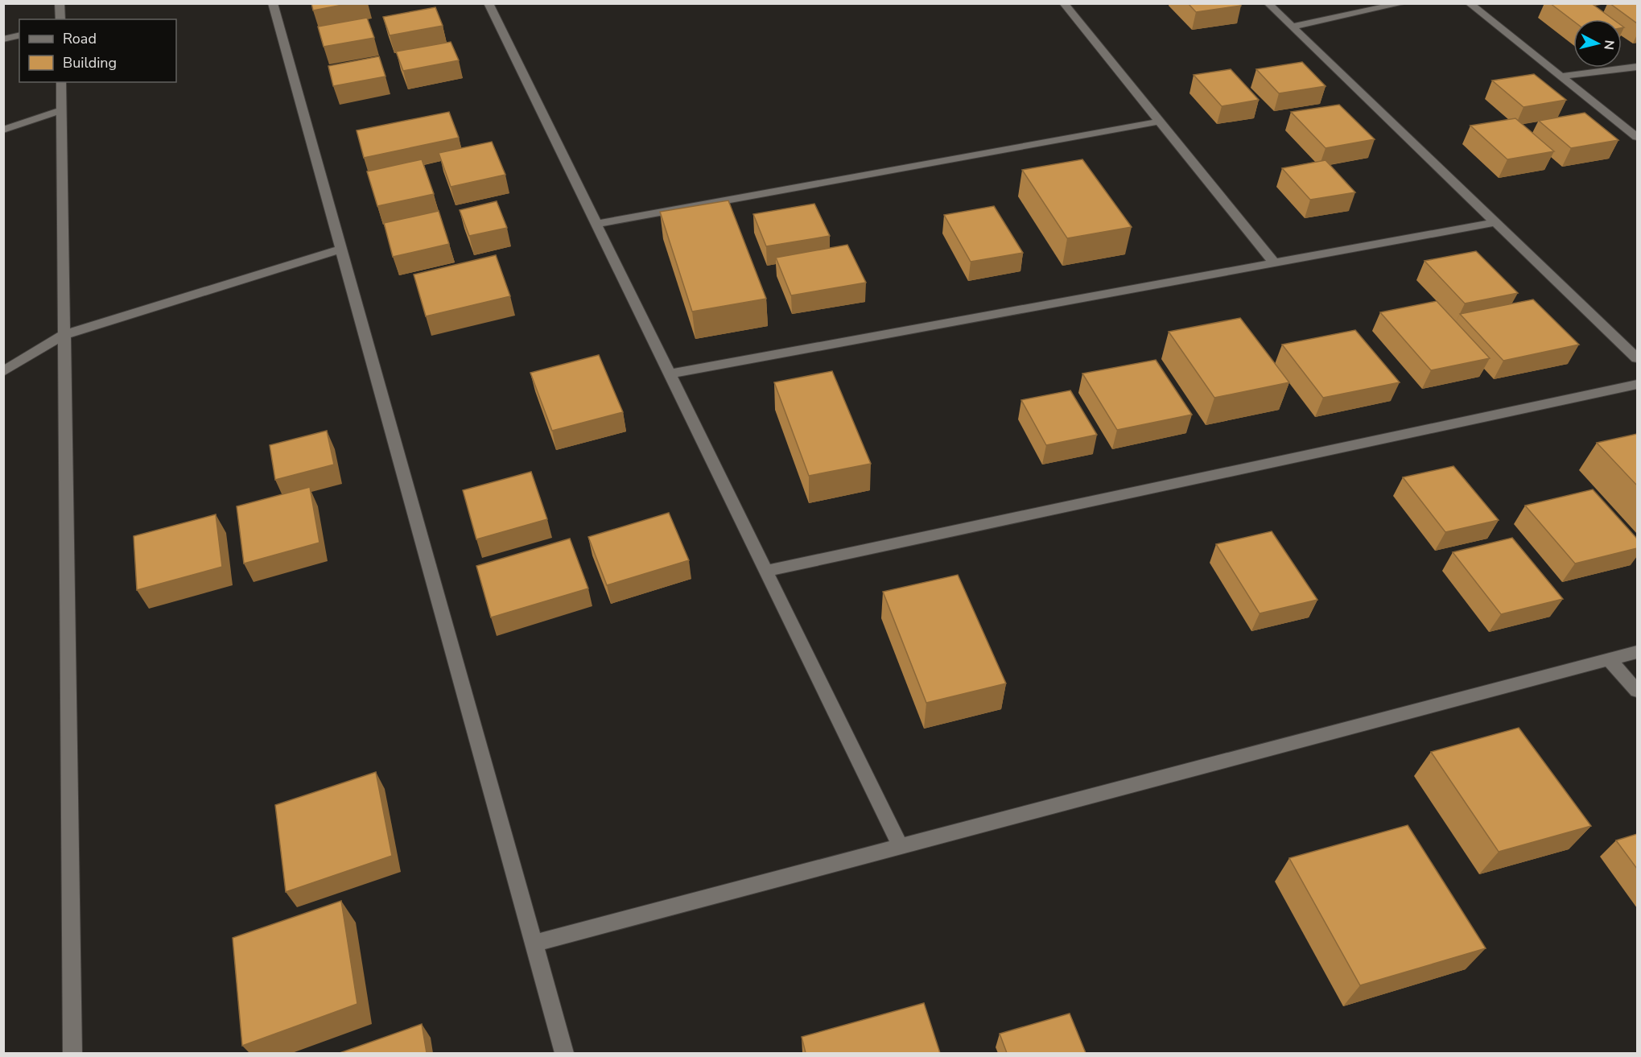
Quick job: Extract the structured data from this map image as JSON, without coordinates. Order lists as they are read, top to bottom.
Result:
{
  "legend": ["Road", "Building"],
  "north": "right"
}
